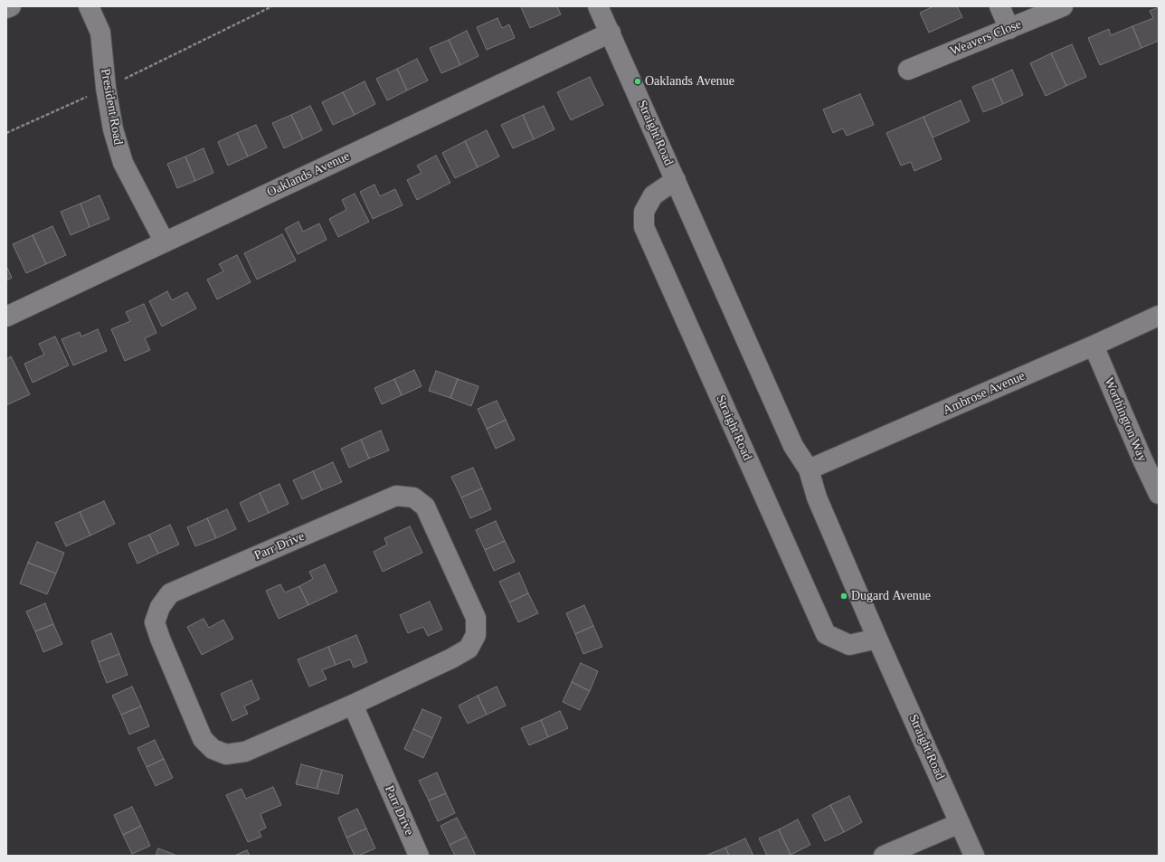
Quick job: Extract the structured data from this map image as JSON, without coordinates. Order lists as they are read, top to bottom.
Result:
{
  "streets": {
    "street": [
      "Weavers Close",
      "President Road",
      "Straight Road",
      "Oaklands Avenue",
      "Ambrose Avenue",
      "Worthington Way",
      "Parr Drive"
    ]
  },
  "crossings": [
    ["President Road", "Oaklands Avenue"],
    ["Straight Road", "Oaklands Avenue"],
    ["Straight Road", "Ambrose Avenue"],
    ["Ambrose Avenue", "Worthington Way"]
  ],
  "places": ["Oaklands Avenue", "Dugard Avenue"]
}
